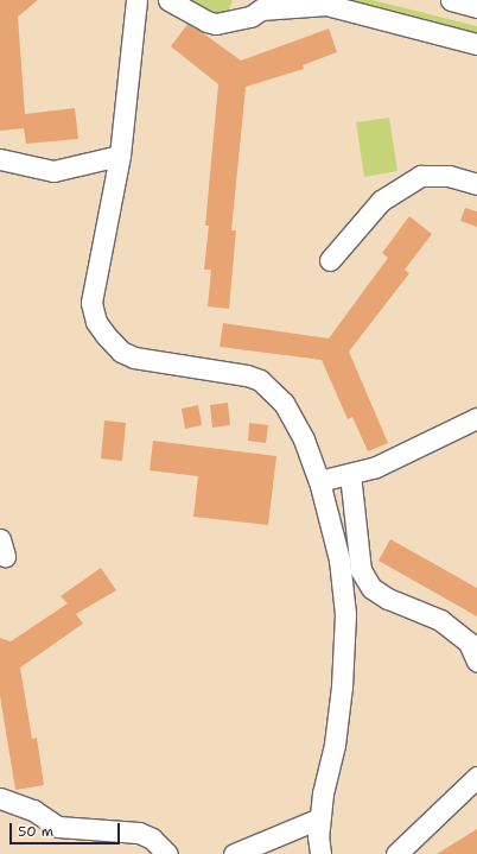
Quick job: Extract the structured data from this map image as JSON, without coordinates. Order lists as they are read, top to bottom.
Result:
{
  "scale_bar": "50 m"
}
